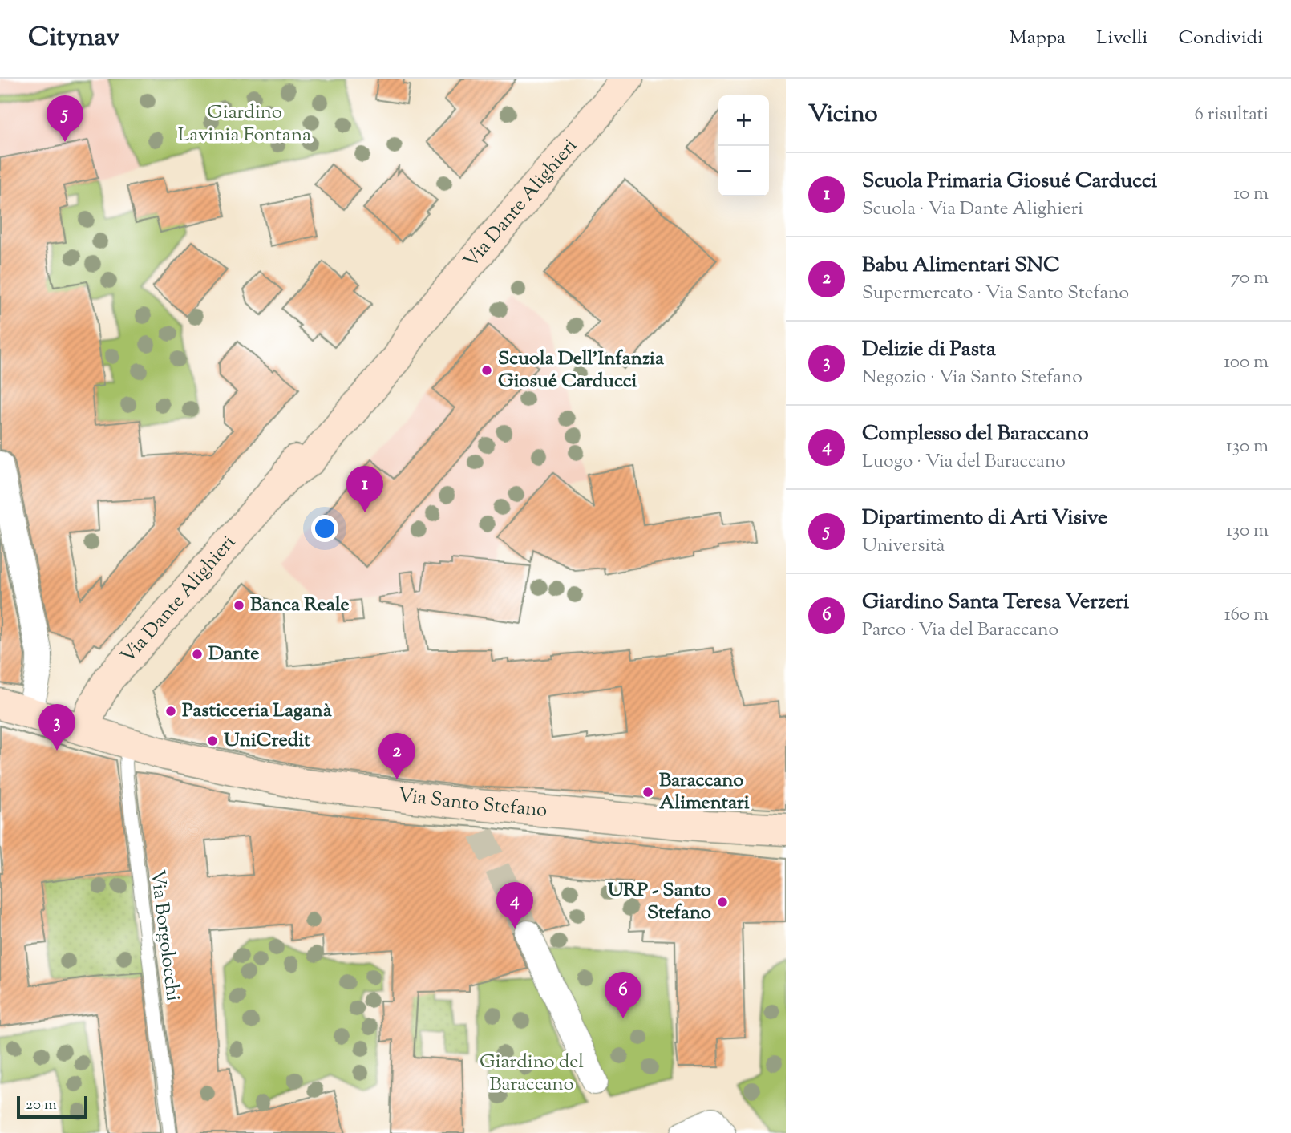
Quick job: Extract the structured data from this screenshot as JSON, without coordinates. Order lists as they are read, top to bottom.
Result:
{
  "streets": {
    "street": ["Via Dante Alighieri", "Via Santo Stefano"],
    "lane": ["Via Borgolocchi"]
  },
  "crossings": [
    ["Via Dante Alighieri", "Via Santo Stefano"],
    ["Via Santo Stefano", "Via Borgolocchi"]
  ],
  "parks": ["Giardino Lavinia Fontana", "Giardino del Baraccano"],
  "places": [
    "Scuola Dell'Infanzia Giosué Carducci",
    "Banca Reale",
    "Dante",
    "Pasticceria Laganà",
    "UniCredit",
    "Baraccano Alimentari",
    "URP - Santo Stefano"
  ],
  "scale_bar": "20 m",
  "page": {
    "header": "Citynav",
    "nav": ["Mappa", "Livelli", "Condividi"],
    "heading": ["Vicino", "6 risultati"],
    "map_buttons": ["+", "−"],
    "pins": [
      "5",
      "1",
      "3",
      "2",
      "4",
      "6"
    ],
    "list": [
      {
        "mark": "1",
        "name": "Scuola Primaria Giosué Carducci",
        "note": "Scuola · Via Dante Alighieri",
        "value": "10 m"
      },
      {
        "mark": "2",
        "name": "Babu Alimentari SNC",
        "note": "Supermercato · Via Santo Stefano",
        "value": "70 m"
      },
      {
        "mark": "3",
        "name": "Delizie di Pasta",
        "note": "Negozio · Via Santo Stefano",
        "value": "100 m"
      },
      {
        "mark": "4",
        "name": "Complesso del Baraccano",
        "note": "Luogo · Via del Baraccano",
        "value": "130 m"
      },
      {
        "mark": "5",
        "name": "Dipartimento di Arti Visive",
        "note": "Università",
        "value": "130 m"
      },
      {
        "mark": "6",
        "name": "Giardino Santa Teresa Verzeri",
        "note": "Parco · Via del Baraccano",
        "value": "160 m"
      }
    ],
    "scale": "20 m"
  }
}
